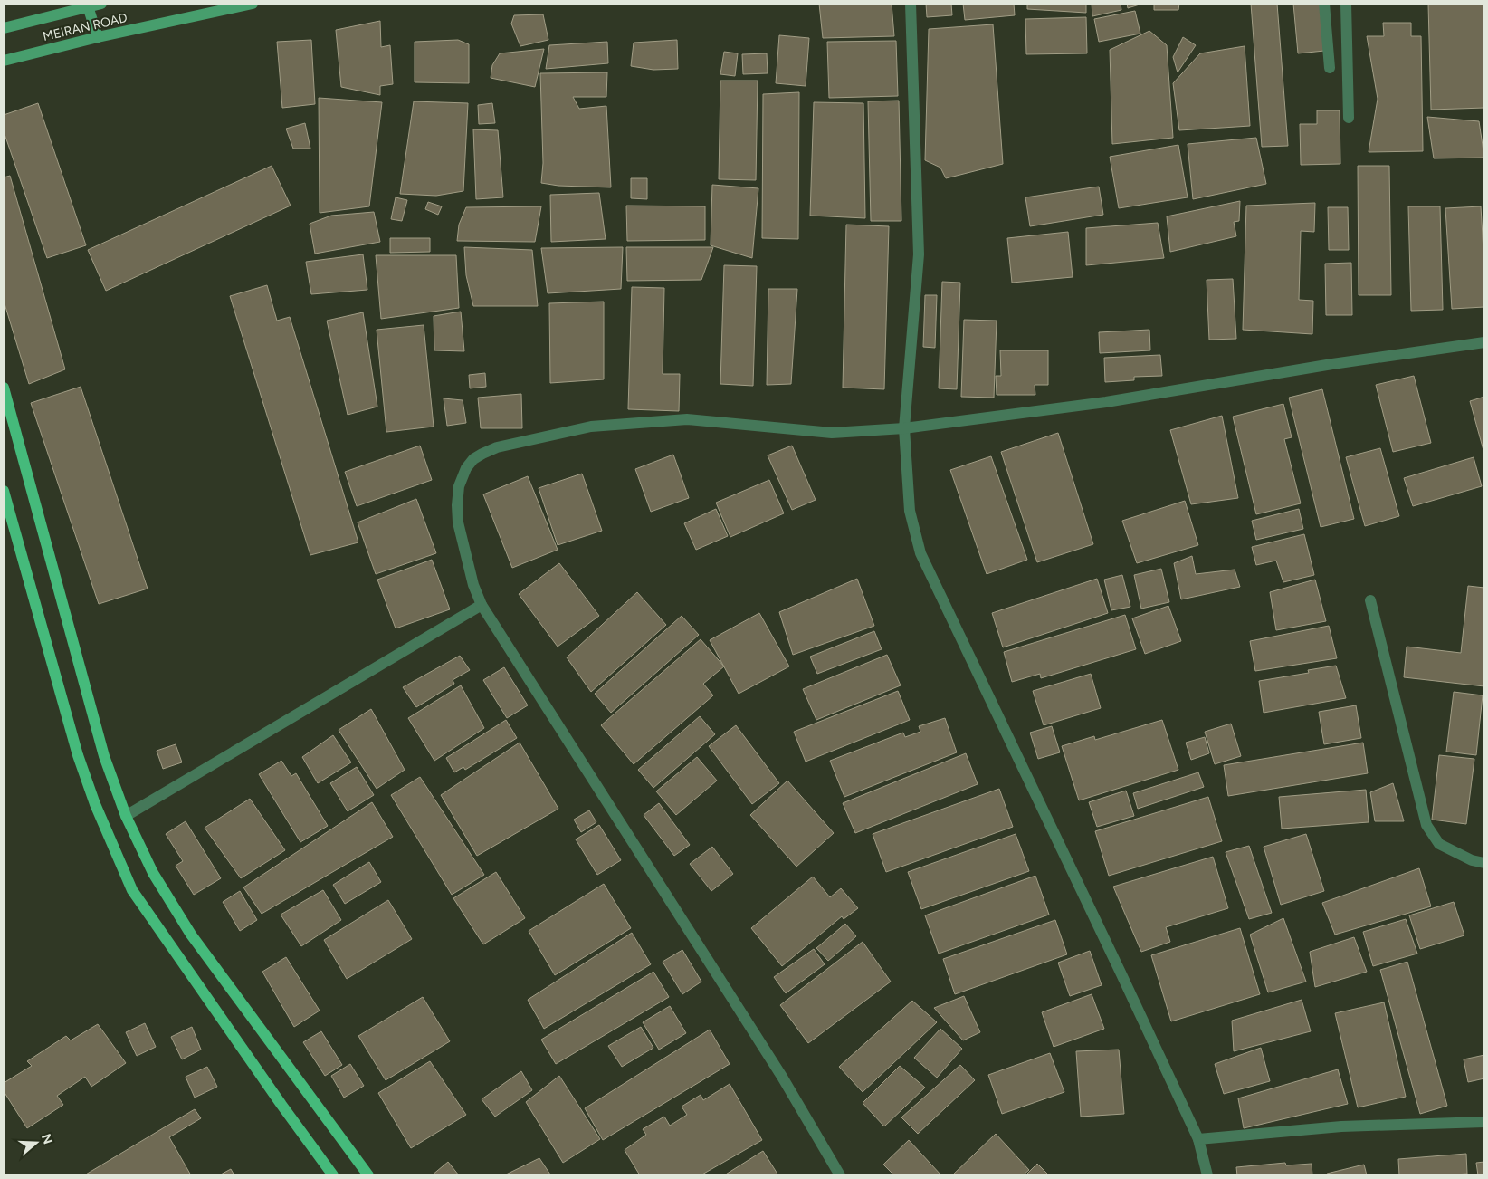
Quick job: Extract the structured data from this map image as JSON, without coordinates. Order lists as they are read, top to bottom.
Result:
{
  "streets": {
    "main road": ["MEIRAN ROAD"]
  },
  "north": "right"
}
